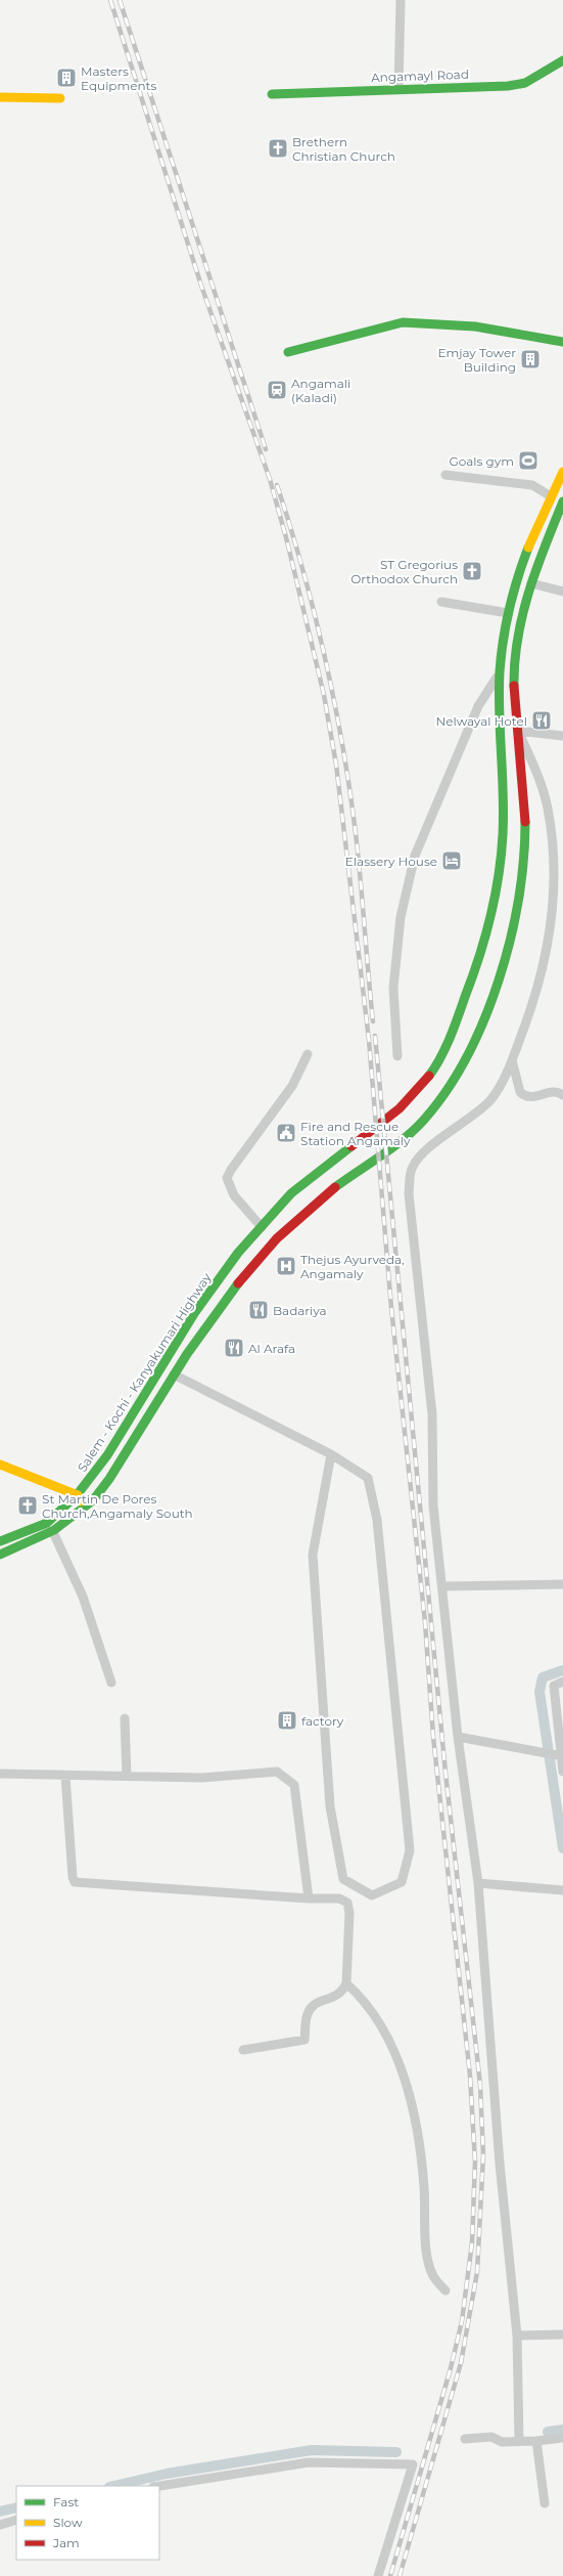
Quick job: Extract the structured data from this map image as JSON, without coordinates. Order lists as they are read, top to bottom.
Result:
{
  "streets": {
    "main road": ["Angamayl Road", "Salem - Kochi - Kanyakumari Highway"]
  },
  "places": {
    "building": ["Masters Equipments", "Emjay Tower Building", "factory"],
    "church": ["Brethern Christian Church", "ST Gregorius Orthodox Church", "St Martin De Pores Church,Angamaly South"],
    "station": ["Angamali (Kaladi)"],
    "sports": ["Goals gym"],
    "restaurant": ["Nelwayal Hotel", "Badariya", "Al Arafa"],
    "hotel": ["Elassery House"],
    "public building": ["Fire and Rescue Station Angamaly"],
    "hospital": ["Thejus Ayurveda, Angamaly"]
  },
  "legend": ["Fast", "Slow", "Jam"]
}
